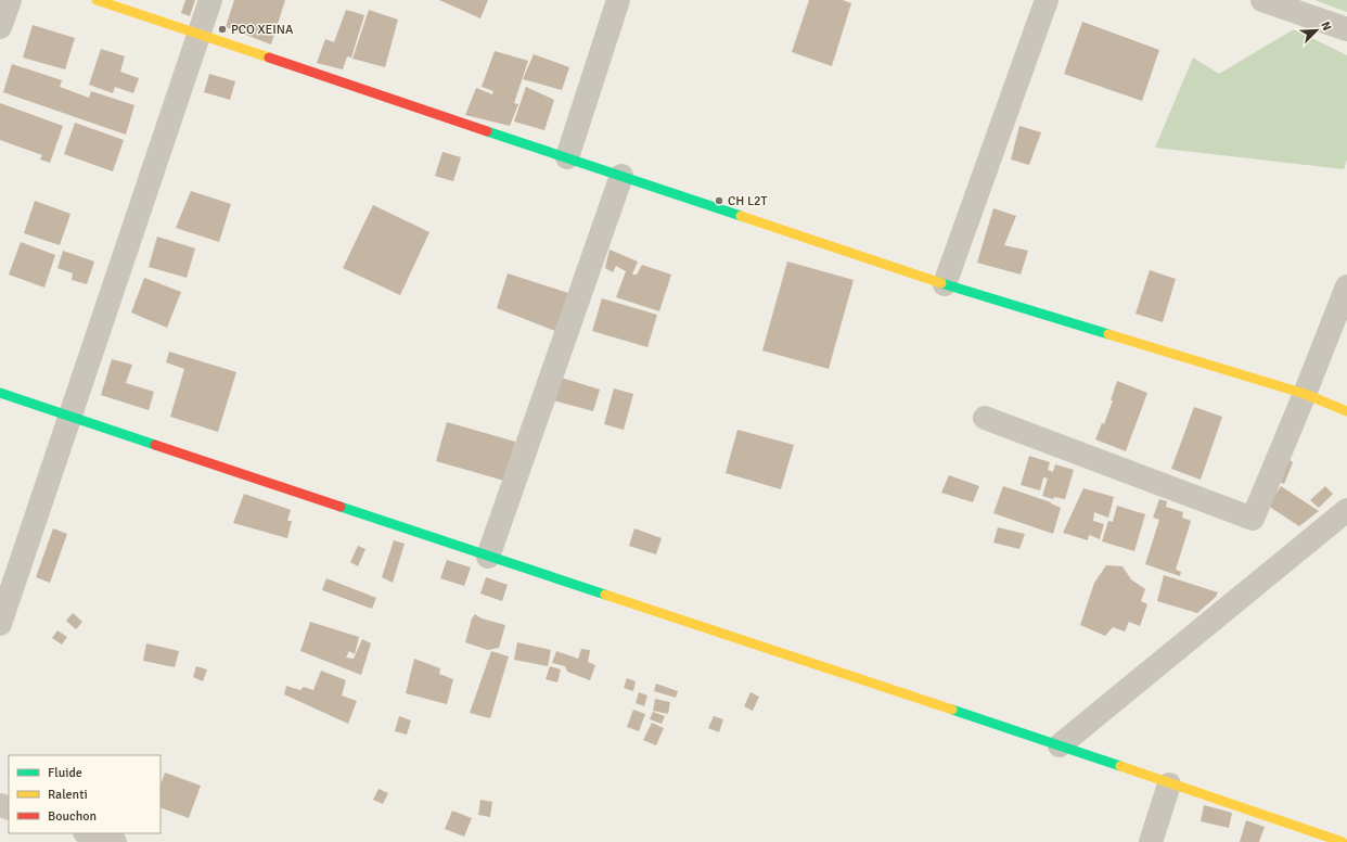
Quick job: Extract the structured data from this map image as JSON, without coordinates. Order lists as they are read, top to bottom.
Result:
{
  "places": ["PCO XEINA", "CH L2T"],
  "legend": ["Fluide", "Ralenti", "Bouchon"],
  "north": "top right"
}
